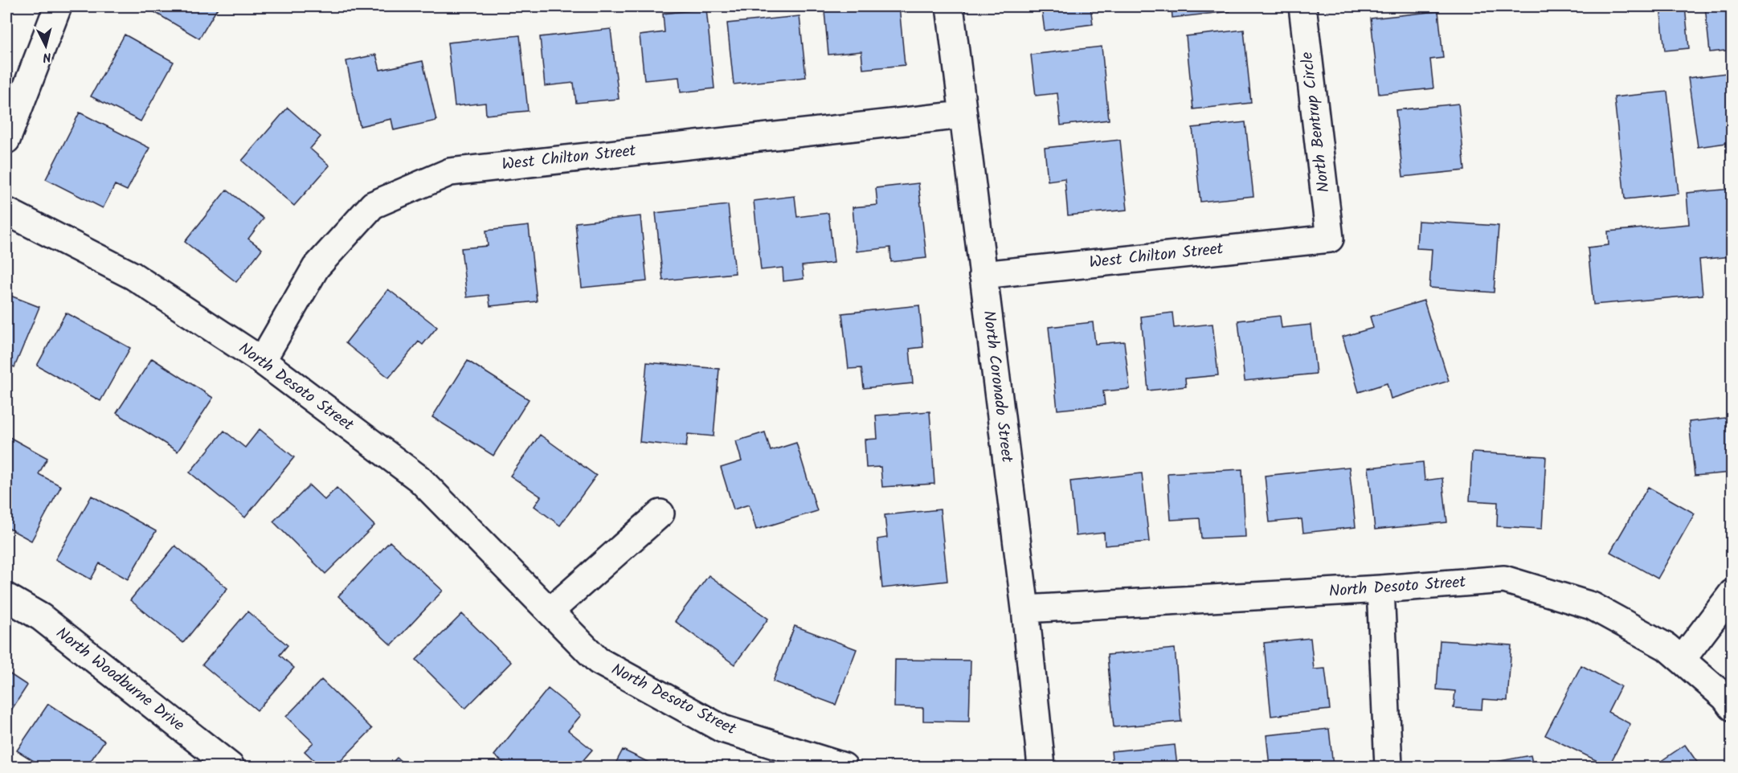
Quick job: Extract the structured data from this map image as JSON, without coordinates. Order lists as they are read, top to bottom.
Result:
{
  "streets": {
    "street": [
      "North Bentrup Circle",
      "West Chilton Street",
      "North Coronado Street",
      "North Desoto Street",
      "North Woodburne Drive"
    ]
  },
  "crossings": [
    ["North Bentrup Circle", "West Chilton Street"],
    ["West Chilton Street", "North Coronado Street"],
    ["West Chilton Street", "North Desoto Street"],
    ["North Coronado Street", "North Desoto Street"]
  ],
  "north": "bottom"
}
